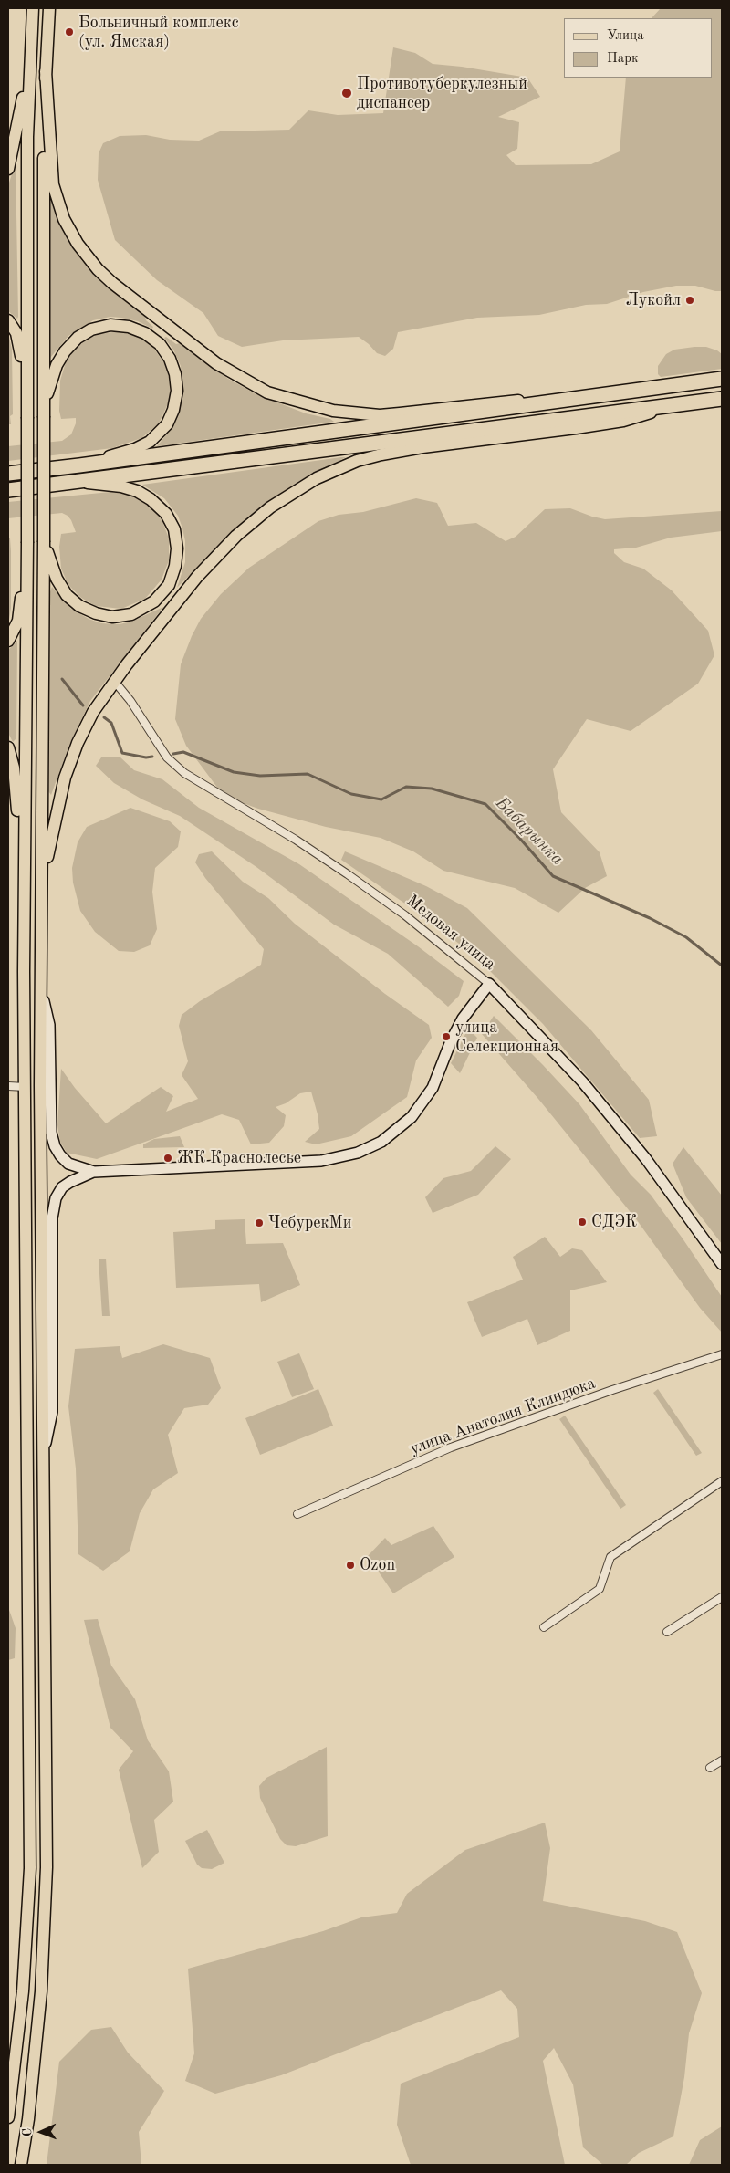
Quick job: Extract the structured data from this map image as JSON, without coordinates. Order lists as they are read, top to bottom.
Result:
{
  "streets": {
    "street": ["Медовая улица", "улица Анатолия Клиндюка"]
  },
  "water": ["Бабарынка"],
  "places": [
    "Больничный комплекс (ул. Ямская)",
    "Противотуберкулезный диспансер",
    "Лукойл",
    "улица Селекционная",
    "ЖК Краснолесье",
    "СДЭК",
    "ЧебурекМи",
    "Ozon"
  ],
  "legend": ["Улица", "Парк"],
  "north": "left"
}
